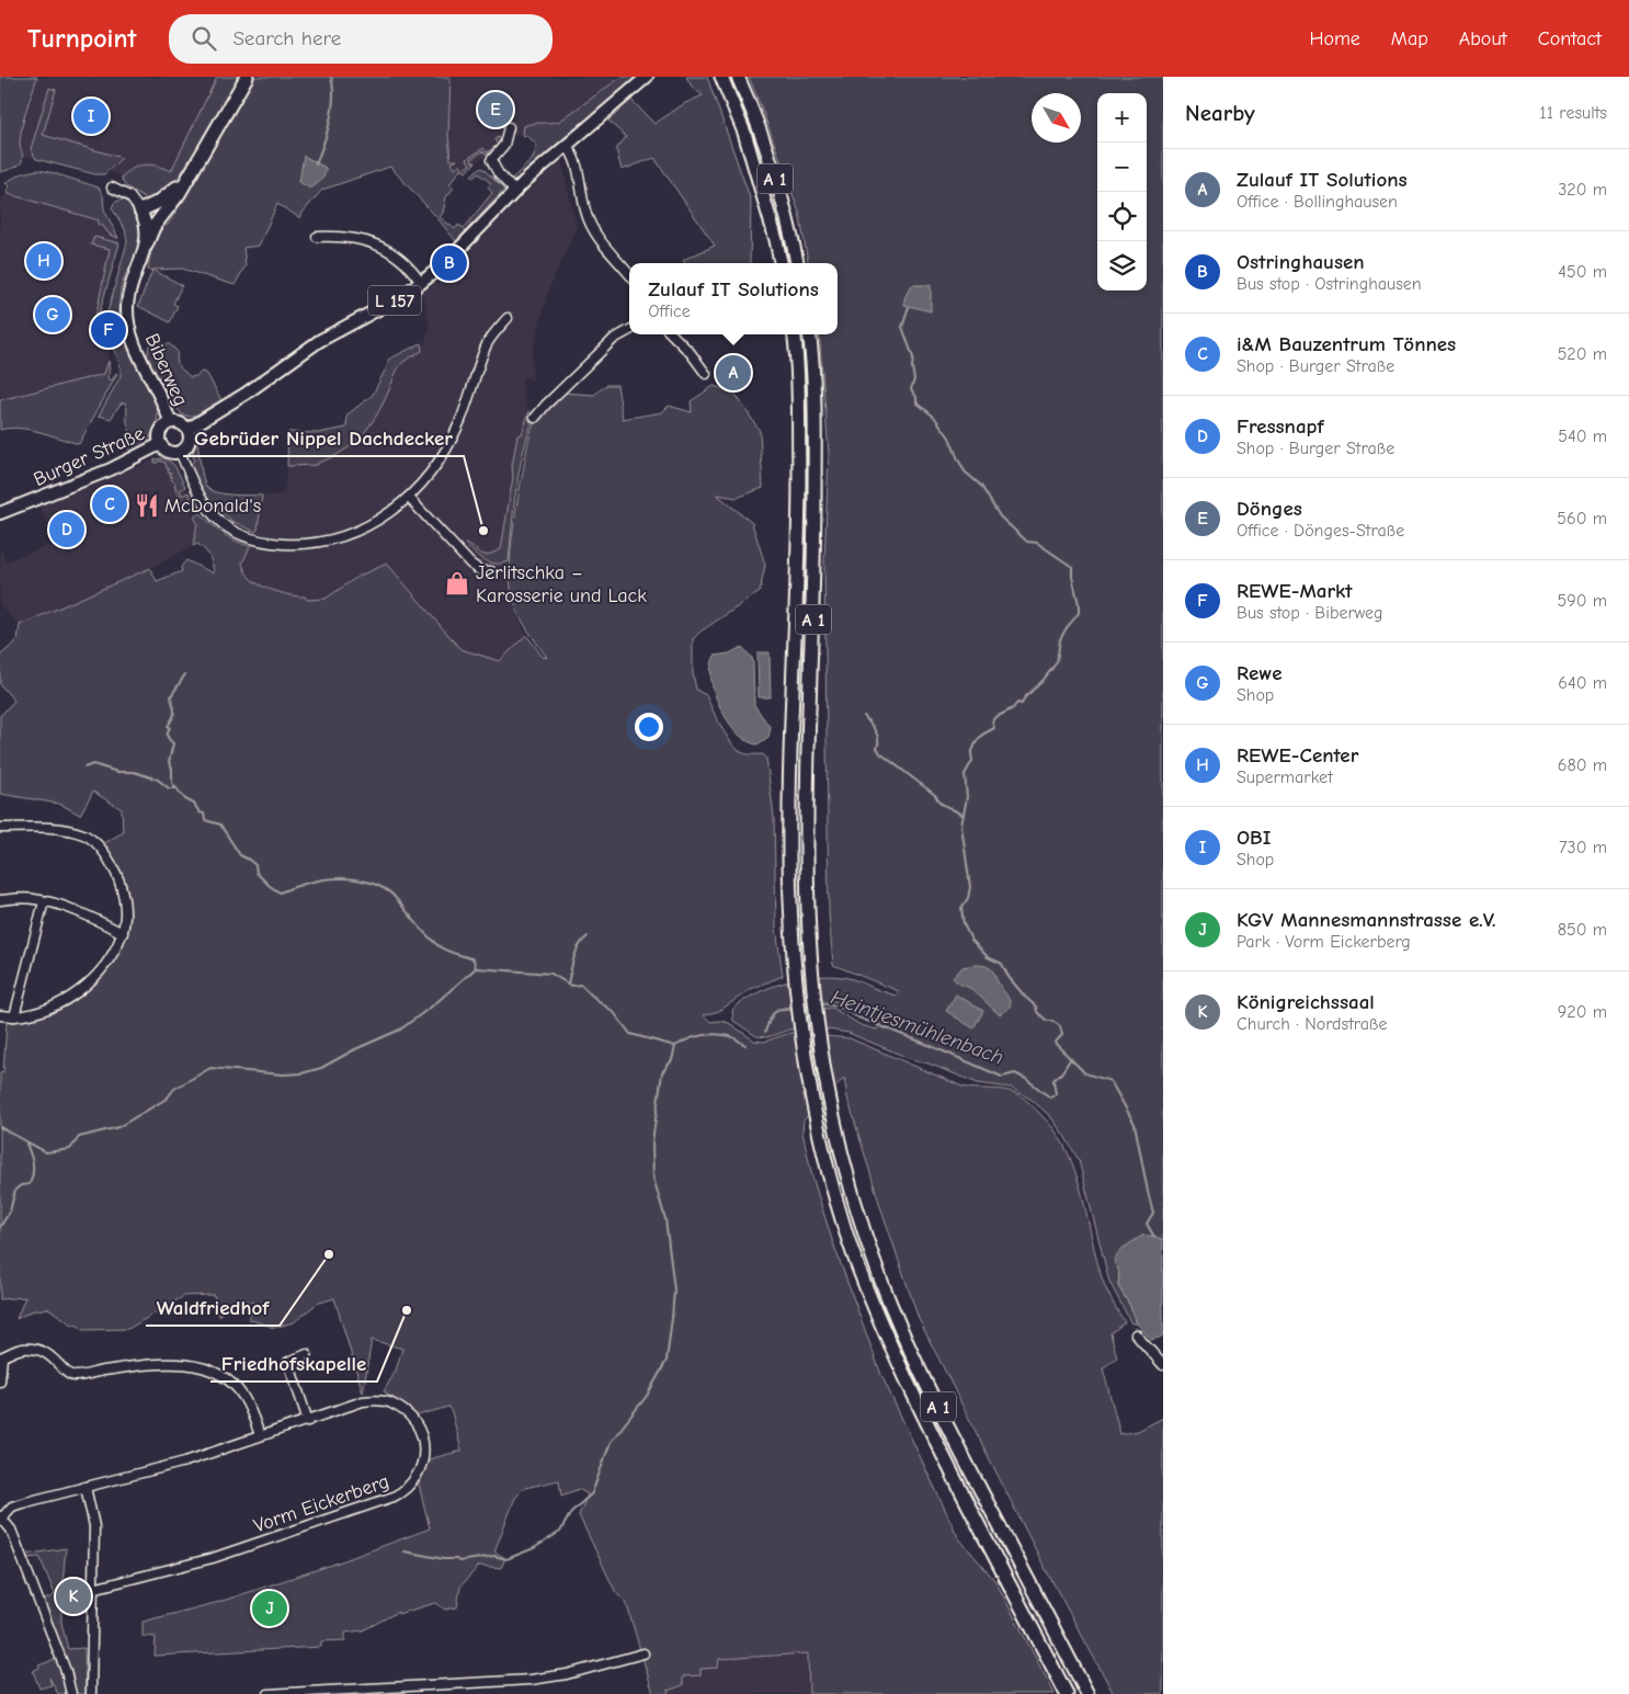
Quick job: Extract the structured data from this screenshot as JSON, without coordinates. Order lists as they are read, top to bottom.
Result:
{
  "streets": {
    "highway": ["A 1"],
    "main road": ["L 157", "Biberweg", "Burger Straße"],
    "street": ["Vorm Eickerberg"]
  },
  "crossings": [
    ["L 157", "Biberweg"],
    ["L 157", "Burger Straße"],
    ["Biberweg", "Burger Straße"]
  ],
  "water": ["Heintjesmühlenbach"],
  "places": {
    "restaurant": ["McDonald's"],
    "other": ["Gebrüder Nippel Dachdecker", "Waldfriedhof", "Friedhofskapelle"],
    "shop": ["Jerlitschka – Karosserie und Lack"]
  },
  "north": "bottom right",
  "page": {
    "header": "Turnpoint",
    "search": "Search here",
    "nav": [
      "Home",
      "Map",
      "About",
      "Contact"
    ],
    "heading": ["Nearby", "11 results"],
    "pins": [
      "E",
      "I",
      "H",
      "B",
      "G",
      "F",
      "A",
      "C",
      "D",
      "K",
      "J"
    ],
    "map_buttons": ["+", "−"],
    "list": [
      {
        "mark": "A",
        "name": "Zulauf IT Solutions",
        "note": "Office · Bollinghausen",
        "value": "320 m"
      },
      {
        "mark": "B",
        "name": "Ostringhausen",
        "note": "Bus stop · Ostringhausen",
        "value": "450 m"
      },
      {
        "mark": "C",
        "name": "i&M Bauzentrum Tönnes",
        "note": "Shop · Burger Straße",
        "value": "520 m"
      },
      {
        "mark": "D",
        "name": "Fressnapf",
        "note": "Shop · Burger Straße",
        "value": "540 m"
      },
      {
        "mark": "E",
        "name": "Dönges",
        "note": "Office · Dönges-Straße",
        "value": "560 m"
      },
      {
        "mark": "F",
        "name": "REWE-Markt",
        "note": "Bus stop · Biberweg",
        "value": "590 m"
      },
      {
        "mark": "G",
        "name": "Rewe",
        "note": "Shop",
        "value": "640 m"
      },
      {
        "mark": "H",
        "name": "REWE-Center",
        "note": "Supermarket",
        "value": "680 m"
      },
      {
        "mark": "I",
        "name": "OBI",
        "note": "Shop",
        "value": "730 m"
      },
      {
        "mark": "J",
        "name": "KGV Mannesmannstrasse e.V.",
        "note": "Park · Vorm Eickerberg",
        "value": "850 m"
      },
      {
        "mark": "K",
        "name": "Königreichssaal",
        "note": "Church · Nordstraße",
        "value": "920 m"
      }
    ],
    "popup": ["Zulauf IT Solutions", "Office"]
  }
}
